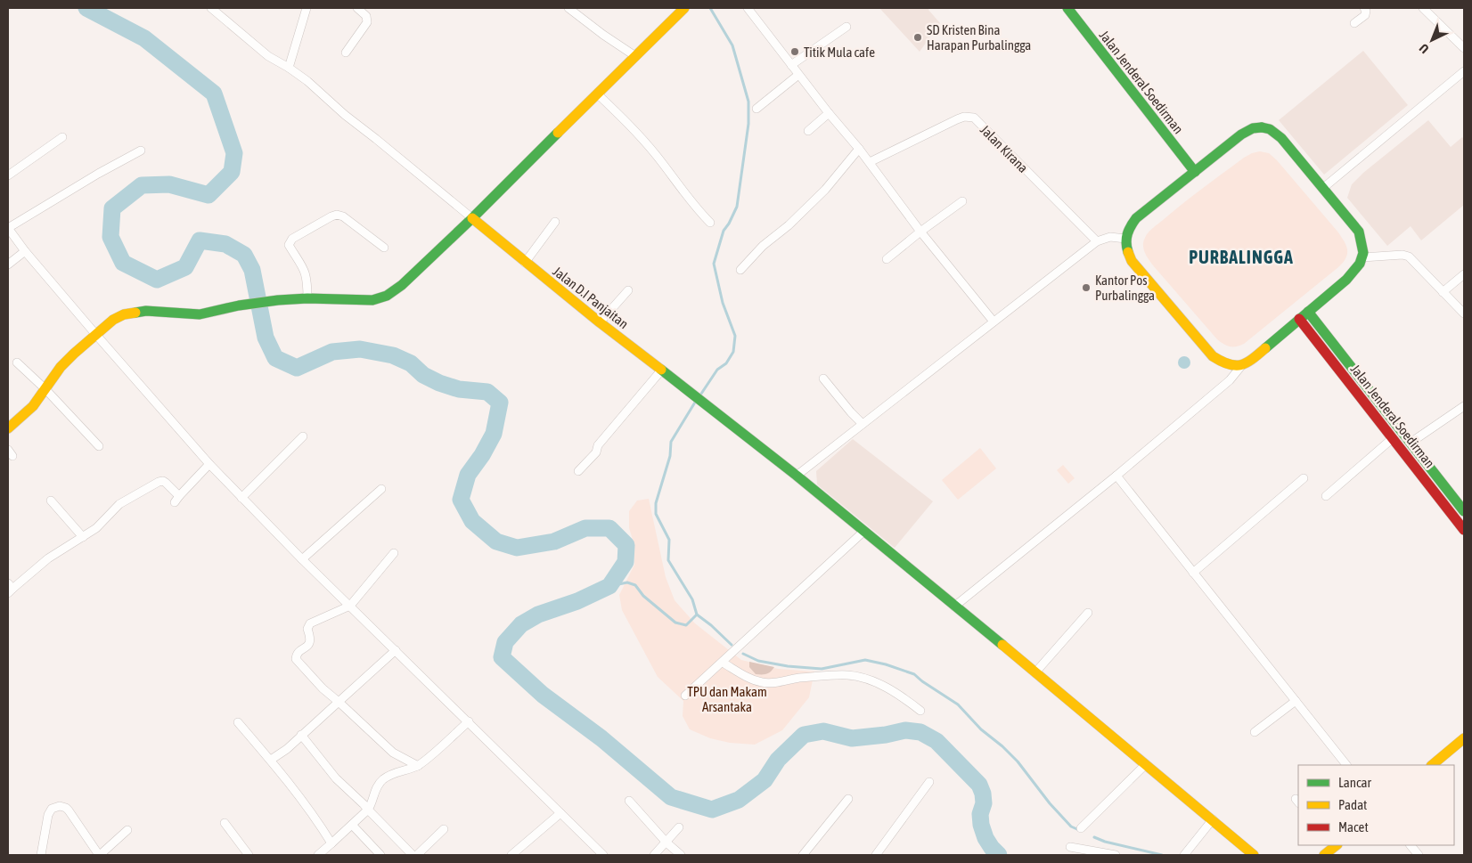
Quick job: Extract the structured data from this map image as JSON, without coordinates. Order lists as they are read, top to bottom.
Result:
{
  "streets": {
    "street": ["Jalan Jenderal Soedirman", "Jalan Kirana", "Jalan D.I Panjaitan"]
  },
  "districts": ["PURBALINGGA"],
  "parks": ["TPU dan Makam Arsantaka"],
  "places": ["SD Kristen Bina Harapan Purbalingga", "Titik Mula cafe", "Kantor Pos Purbalingga"],
  "legend": ["Lancar", "Padat", "Macet"],
  "north": "bottom left"
}
